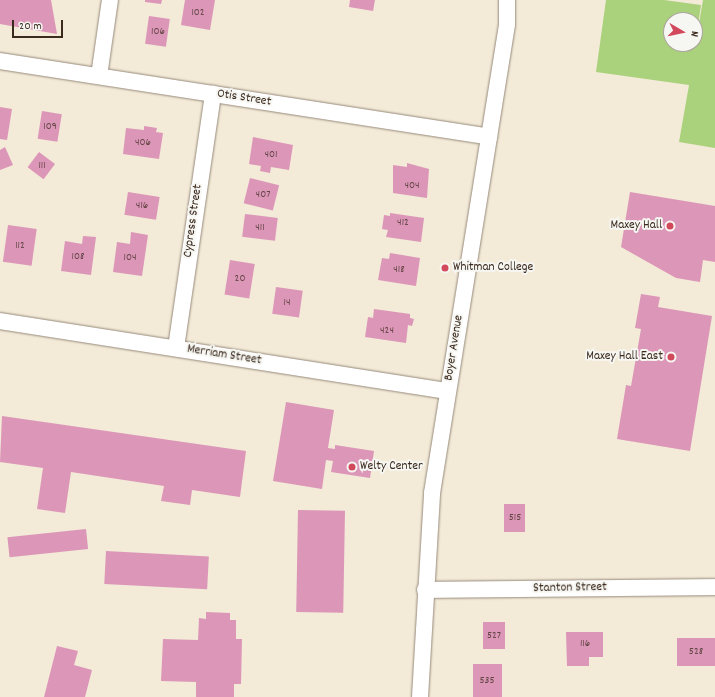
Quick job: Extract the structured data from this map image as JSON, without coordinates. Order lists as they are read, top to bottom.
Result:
{
  "streets": {
    "street": [
      "Otis Street",
      "Cypress Street",
      "Boyer Avenue",
      "Merriam Street",
      "Stanton Street"
    ]
  },
  "crossings": [
    ["Otis Street", "Cypress Street"],
    ["Otis Street", "Boyer Avenue"],
    ["Cypress Street", "Merriam Street"],
    ["Boyer Avenue", "Merriam Street"],
    ["Boyer Avenue", "Stanton Street"]
  ],
  "places": [
    "Maxey Hall",
    "Whitman College",
    "Maxey Hall East",
    "Welty Center"
  ],
  "house_numbers": [
    "102",
    "106",
    "109",
    "406",
    "401",
    "111",
    "404",
    "407",
    "416",
    "412",
    "411",
    "112",
    "108",
    "104",
    "418",
    "20",
    "14",
    "424",
    "515",
    "527",
    "116",
    "528",
    "535"
  ],
  "scale_bar": "20 m",
  "north": "right"
}
